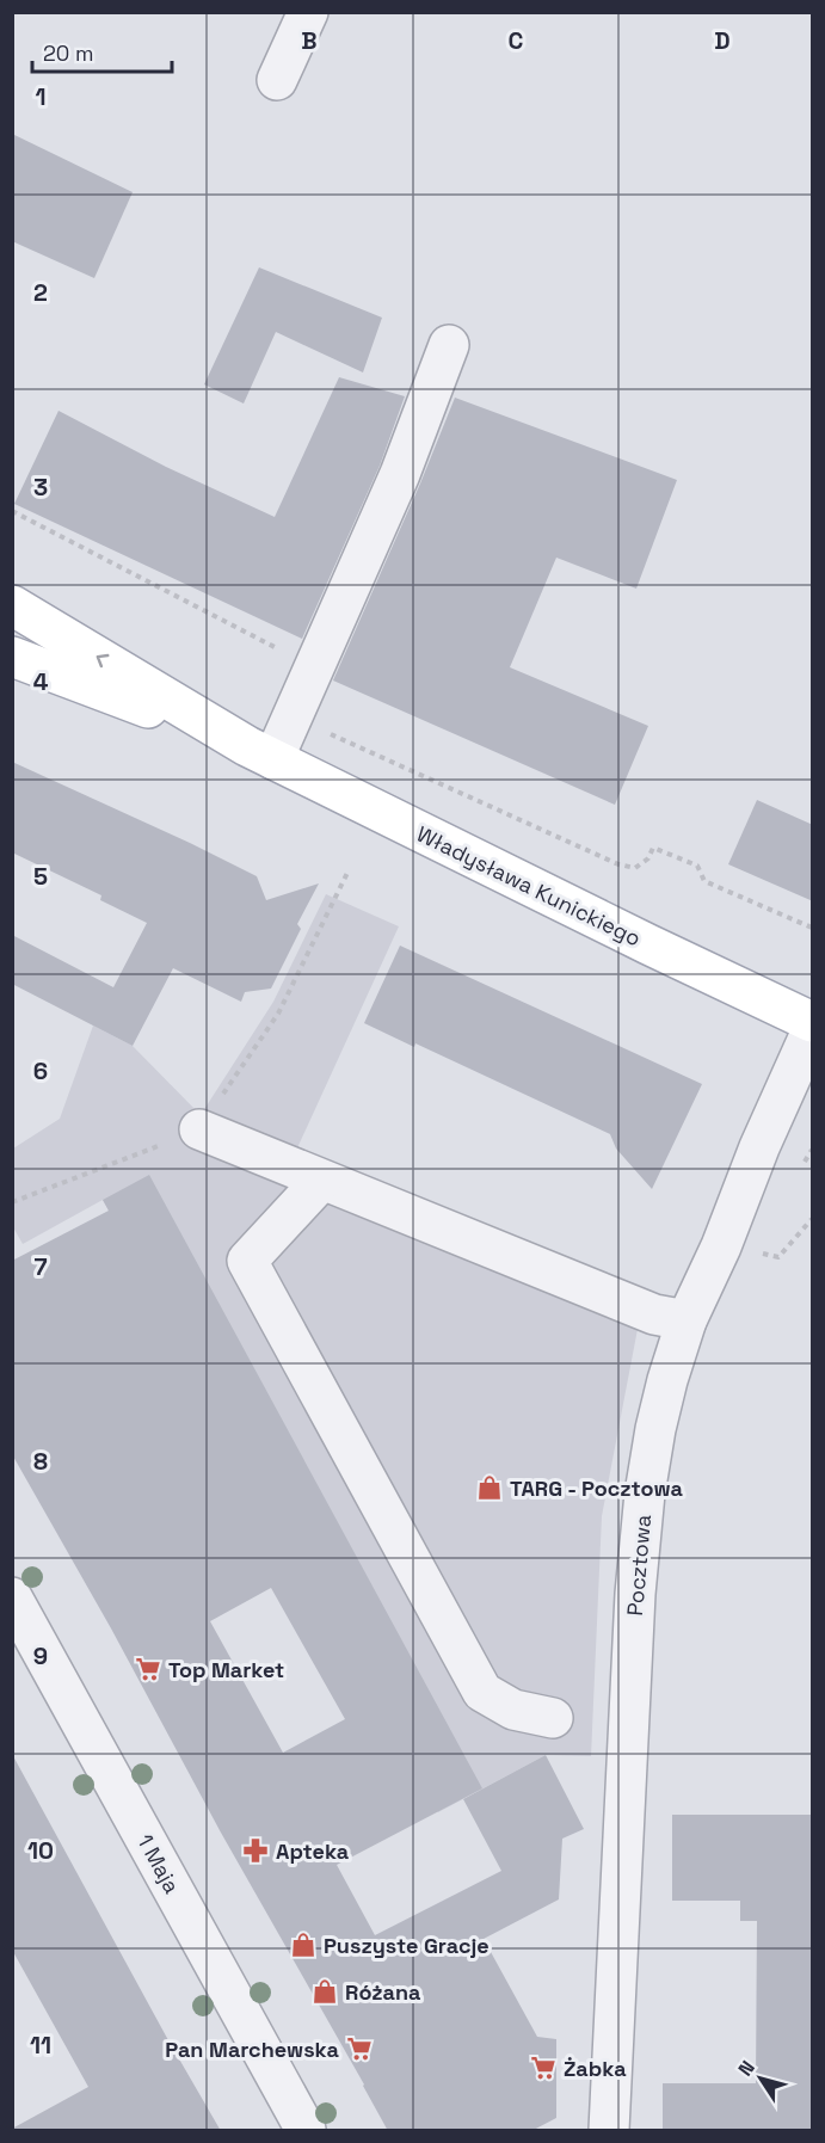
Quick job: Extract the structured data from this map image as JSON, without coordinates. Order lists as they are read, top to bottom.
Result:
{
  "streets": {
    "main road": ["Władysława Kunickiego"],
    "street": ["Pocztowa", "1 Maja"]
  },
  "places": {
    "shop": ["TARG - Pocztowa", "Puszyste Gracje", "Różana"],
    "supermarket": ["Top Market", "Pan Marchewska", "Żabka"],
    "pharmacy": ["Apteka"]
  },
  "scale_bar": "20 m",
  "north": "top left",
  "grid": {
    "columns": ["B", "C", "D"],
    "rows": [
      "1",
      "2",
      "3",
      "4",
      "5",
      "6",
      "7",
      "8",
      "9",
      "10",
      "11"
    ]
  }
}
